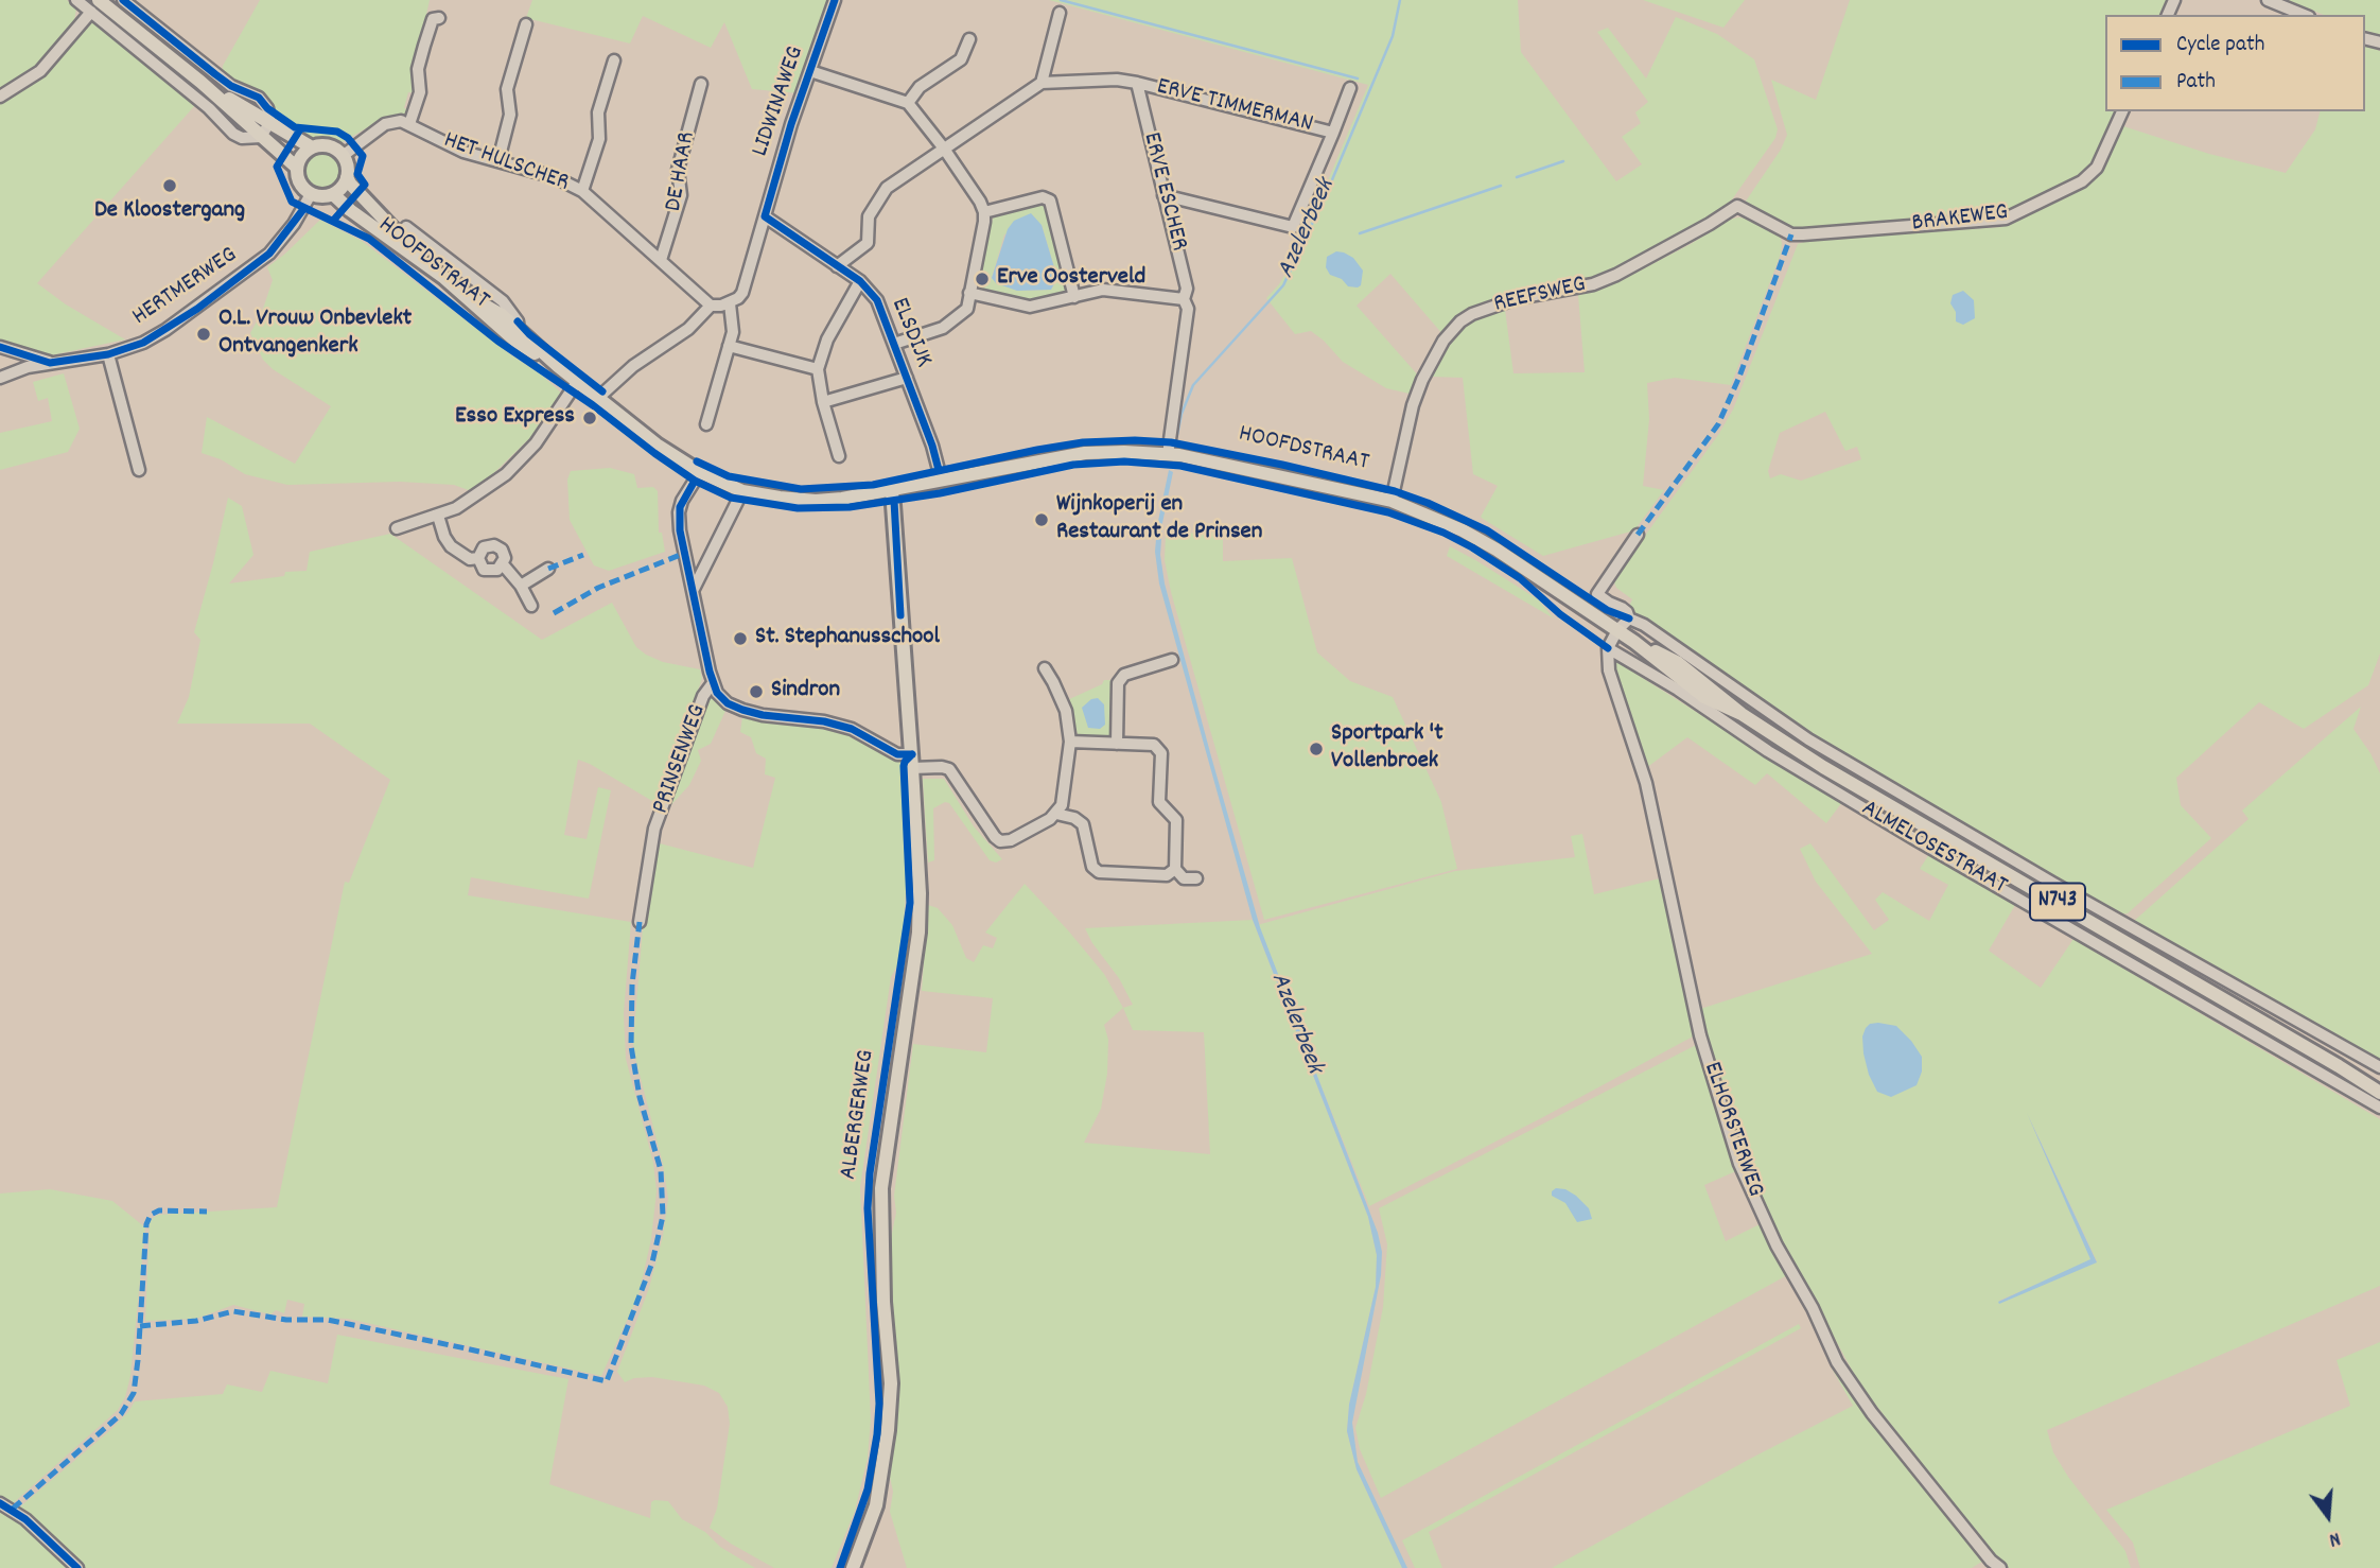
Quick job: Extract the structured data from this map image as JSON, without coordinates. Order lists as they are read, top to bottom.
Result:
{
  "streets": {
    "main road": [
      "HOOFDSTRAAT",
      "ALMELOSESTRAAT",
      "N743",
      "ALBERGERWEG"
    ],
    "street": [
      "LIDWINAWEG",
      "ERVE TIMMERMAN",
      "HET HULSCHER",
      "DE HAAR",
      "ERVE ESCHER",
      "BRAKEWEG",
      "HERTMERWEG",
      "REEFSWEG",
      "ELSDIJK",
      "PRINSENWEG",
      "ELHORSTERWEG"
    ]
  },
  "crossings": [
    ["LIDWINAWEG", "ELSDIJK"],
    ["ERVE TIMMERMAN", "ERVE ESCHER"],
    ["HET HULSCHER", "DE HAAR"],
    ["ERVE ESCHER", "HOOFDSTRAAT"],
    ["BRAKEWEG", "REEFSWEG"],
    ["HOOFDSTRAAT", "HERTMERWEG"],
    ["HOOFDSTRAAT", "REEFSWEG"],
    ["HOOFDSTRAAT", "ALMELOSESTRAAT"],
    ["HOOFDSTRAAT", "N743"],
    ["HOOFDSTRAAT", "ALBERGERWEG"],
    ["HERTMERWEG", "N743"],
    ["PRINSENWEG", "ALBERGERWEG"],
    ["ALMELOSESTRAAT", "ELHORSTERWEG"]
  ],
  "water": ["Azelerbeek"],
  "places": [
    "De Kloostergang",
    "Erve Oosterveld",
    "O.L. Vrouw Onbevlekt Ontvangenkerk",
    "Esso Express",
    "Wijnkoperij en Restaurant de Prinsen",
    "St. Stephanusschool",
    "Sindron",
    "Sportpark 't Vollenbroek"
  ],
  "legend": ["Cycle path", "Path"],
  "north": "bottom"
}
